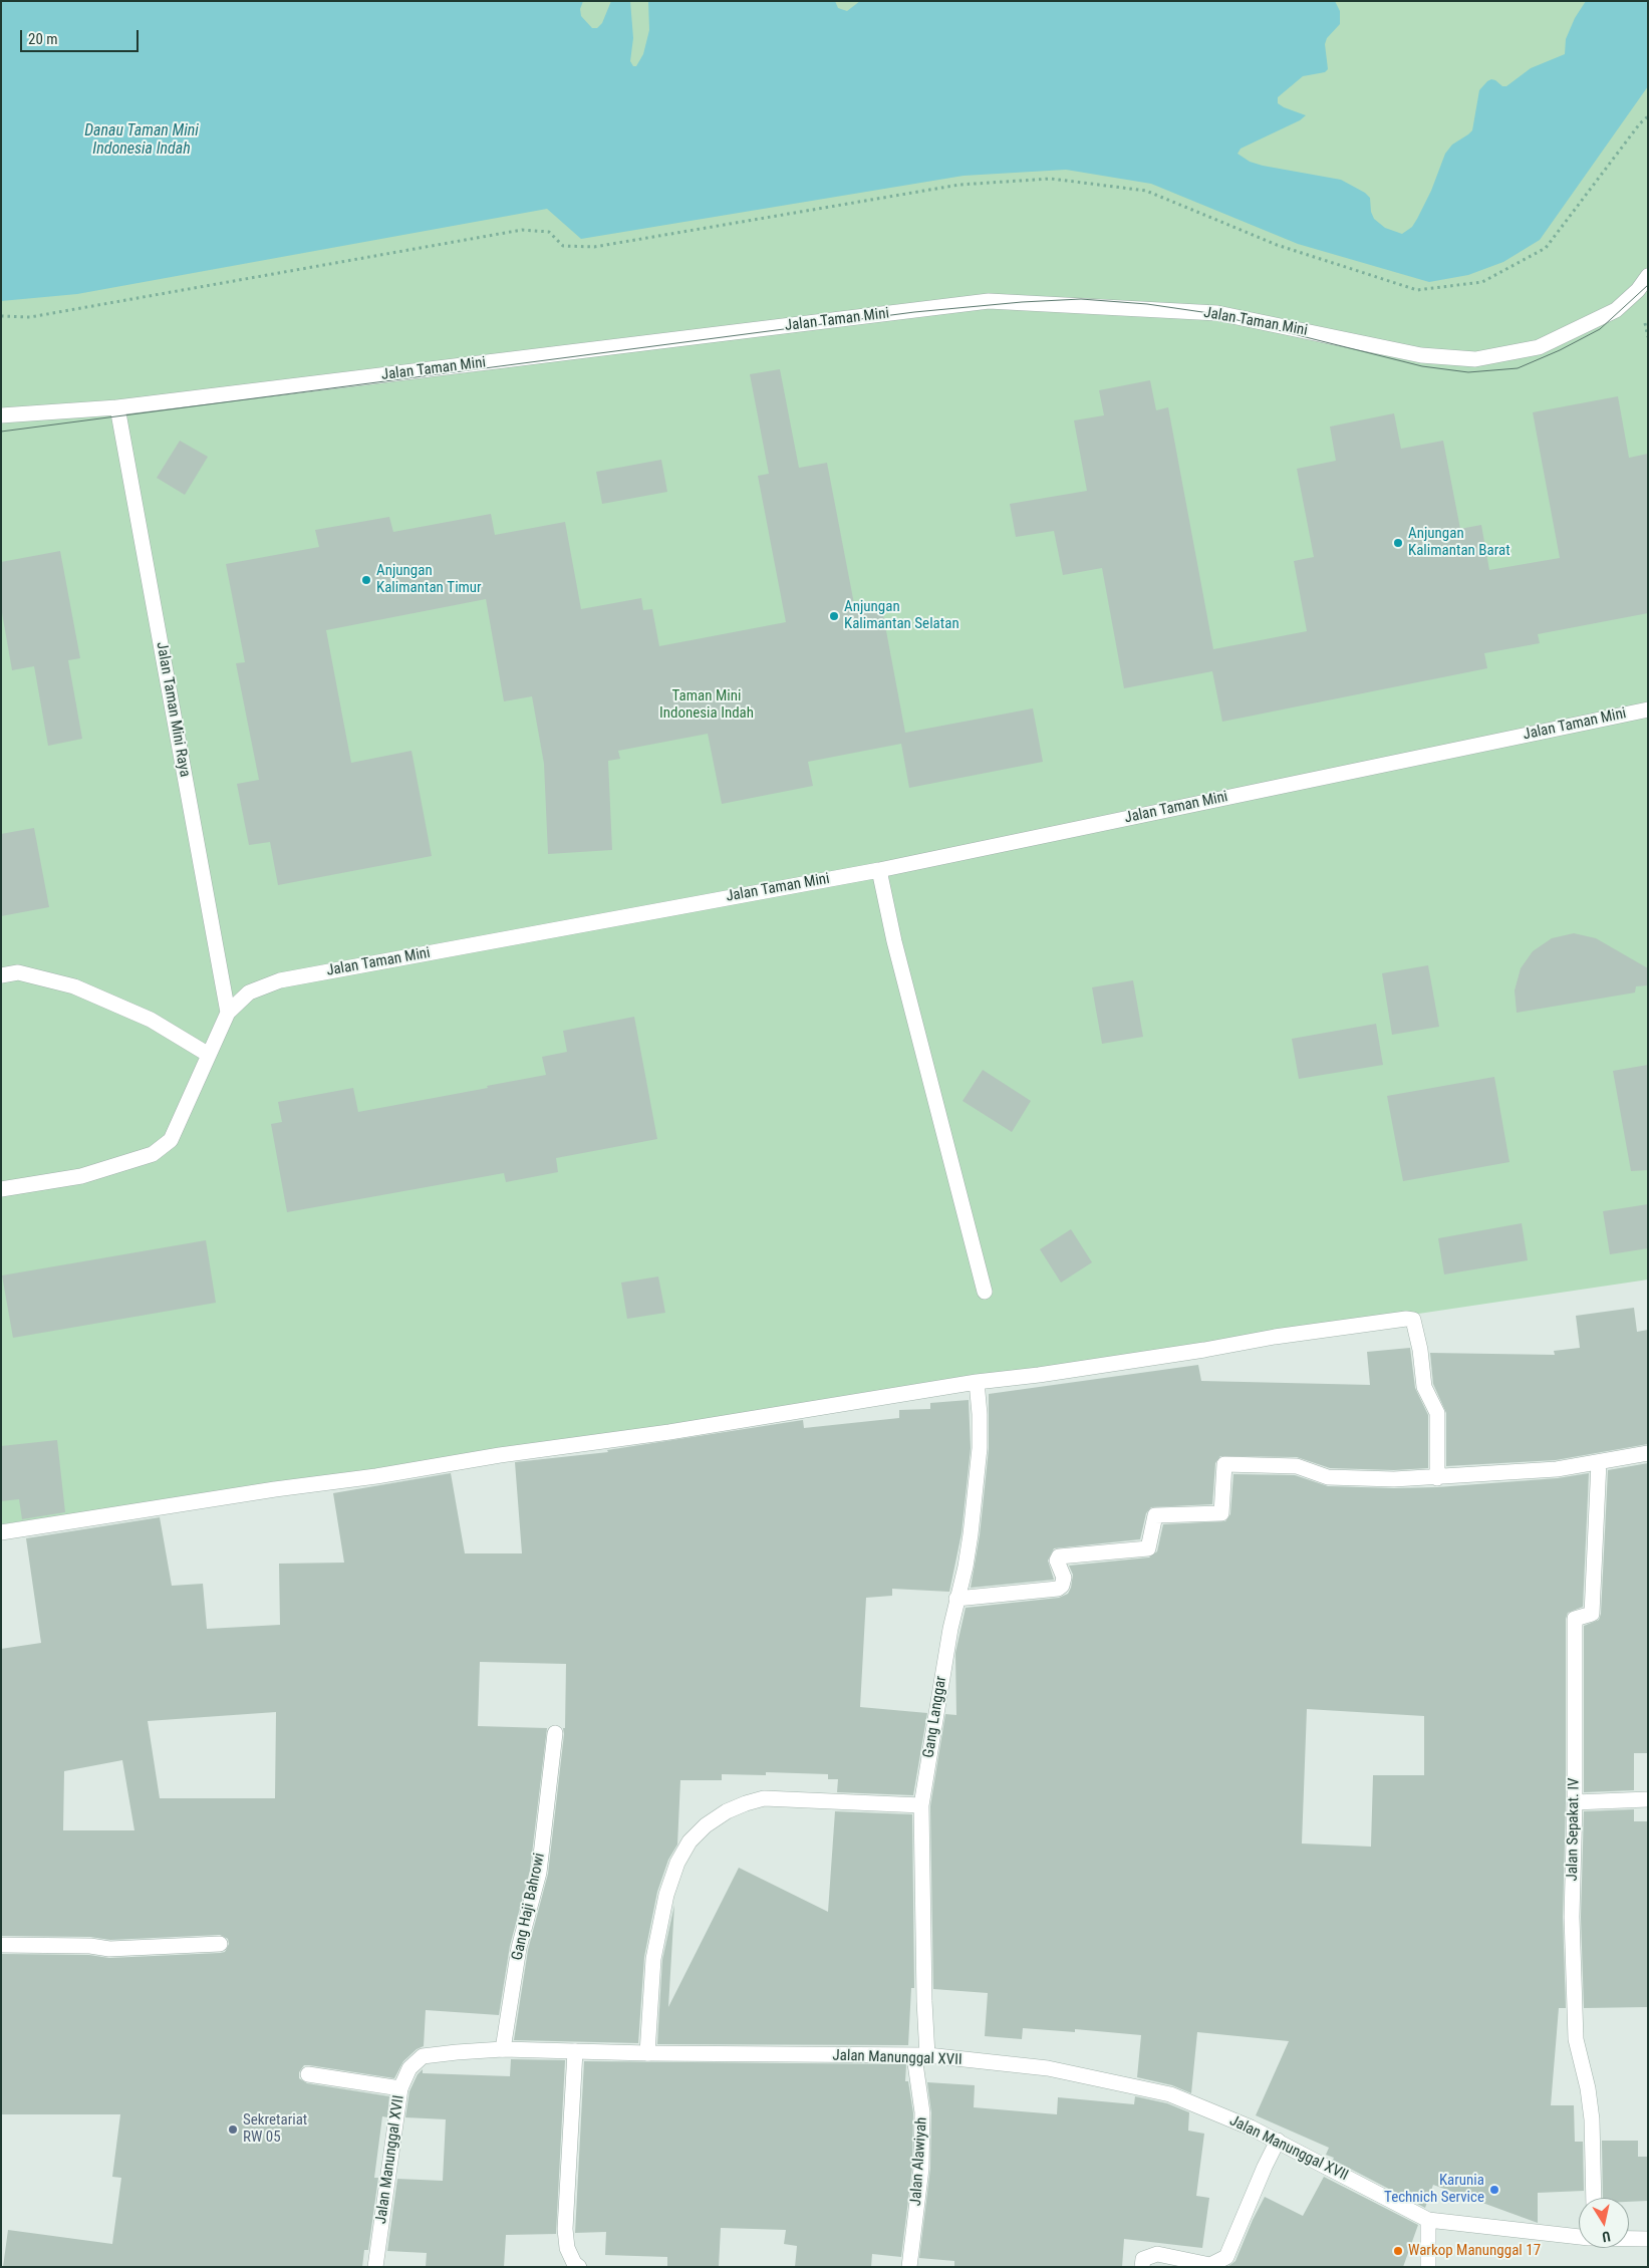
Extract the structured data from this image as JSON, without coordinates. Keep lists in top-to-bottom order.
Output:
{
  "streets": {
    "street": [
      "Jalan Taman Mini",
      "Jalan Taman Mini Raya",
      "Gang Langgar",
      "Jalan Sepakat. IV",
      "Gang Haji Bahrowi",
      "Jalan Manunggal XVII",
      "Jalan Alawiyah"
    ]
  },
  "crossings": [
    ["Jalan Taman Mini", "Jalan Taman Mini Raya"],
    ["Gang Langgar", "Jalan Manunggal XVII"],
    ["Gang Langgar", "Jalan Alawiyah"],
    ["Gang Haji Bahrowi", "Jalan Manunggal XVII"],
    ["Jalan Manunggal XVII", "Jalan Alawiyah"]
  ],
  "water": ["Danau Taman Mini Indonesia Indah"],
  "parks": ["Taman Mini Indonesia Indah"],
  "places": [
    "Anjungan Kalimantan Barat",
    "Anjungan Kalimantan Timur",
    "Anjungan Kalimantan Selatan",
    "Sekretariat RW 05",
    "Karunia Technich Service",
    "Warkop Manunggal 17"
  ],
  "scale_bar": "20 m",
  "north": "bottom"
}
